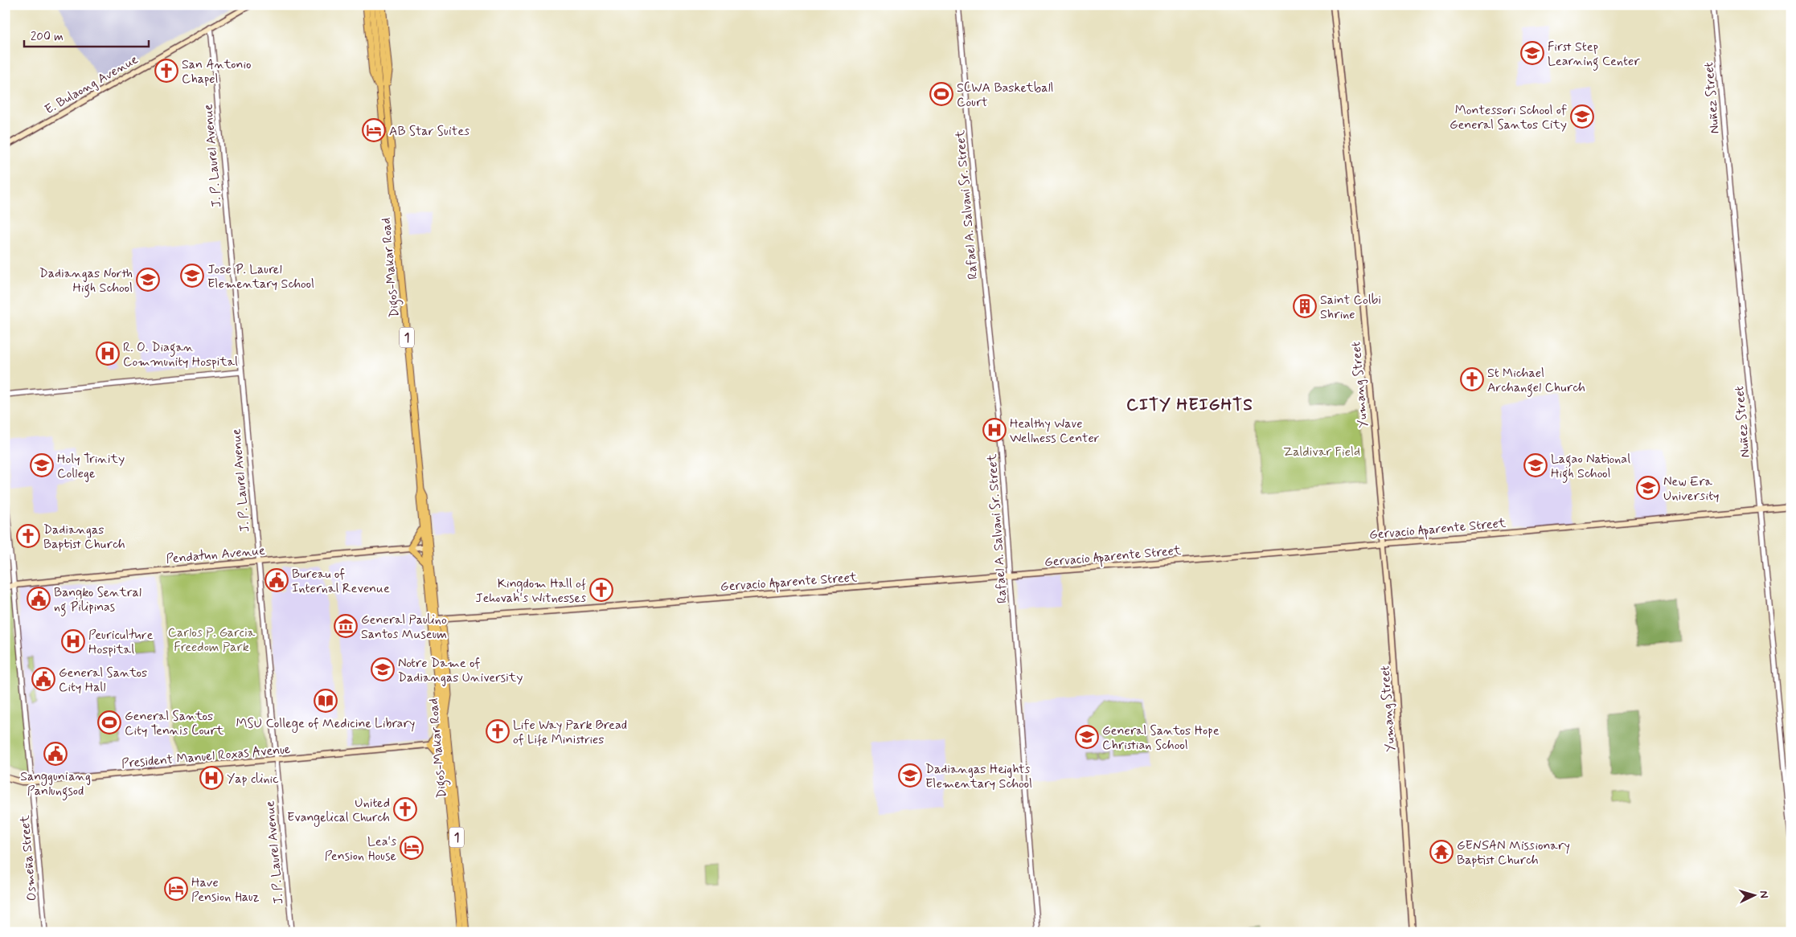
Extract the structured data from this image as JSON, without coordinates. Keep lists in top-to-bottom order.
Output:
{
  "streets": {
    "main road": [
      "E. Bulaong Avenue",
      "Digos-Makar Road",
      "1",
      "Yumang Street",
      "Gervacio Aparente Street",
      "Pendatun Avenue",
      "President Manuel Roxas Avenue"
    ],
    "street": [
      "Nuñez Street",
      "J. P. Laurel Avenue",
      "Rafael A. Salvani Sr. Street",
      "Osmeña Street"
    ]
  },
  "crossings": [
    ["E. Bulaong Avenue", "J. P. Laurel Avenue"],
    ["Nuñez Street", "Gervacio Aparente Street"],
    ["J. P. Laurel Avenue", "Pendatun Avenue"],
    ["J. P. Laurel Avenue", "President Manuel Roxas Avenue"],
    ["Rafael A. Salvani Sr. Street", "Gervacio Aparente Street"],
    ["Digos-Makar Road", "Gervacio Aparente Street"],
    ["Digos-Makar Road", "Pendatun Avenue"],
    ["Digos-Makar Road", "President Manuel Roxas Avenue"],
    ["Yumang Street", "Gervacio Aparente Street"],
    ["Pendatun Avenue", "Osmeña Street"],
    ["President Manuel Roxas Avenue", "Osmeña Street"]
  ],
  "districts": ["CITY HEIGHTS"],
  "parks": ["Zaldivar Field", "Carlos P. Garcia Freedom Park"],
  "places": {
    "school or university": [
      "First Step Learning Center",
      "Montessori School of General Santos City",
      "Jose P. Laurel Elementary School",
      "Dadiangas North High School",
      "Holy Trinity College",
      "Lagao National High School",
      "New Era University",
      "Notre Dame of Dadiangas University",
      "General Santos Hope Christian School",
      "Dadiangas Heights Elementary School"
    ],
    "church": [
      "San Antonio Chapel",
      "St Michael Archangel Church",
      "Dadiangas Baptist Church",
      "Kingdom Hall of Jehovah's Witnesses",
      "Life Way Park Bread of Life Ministries",
      "United Evangelical Church"
    ],
    "sports": ["SCWA Basketball Court", "General Santos City Tennis Court"],
    "hotel": ["AB Star Suites", "Lea's Pension House", "Have Pension Hauz"],
    "building": ["Saint Colbi Shrine"],
    "hospital": [
      "R. O. Diagan Community Hospital",
      "Healthy Wave Wellness Center",
      "Peuriculture Hospital",
      "Yap clinic"
    ],
    "public building": [
      "Bureau of Internal Revenue",
      "Bangko Sentral ng Pilipinas",
      "General Santos City Hall",
      "Sangguniang Panlungsod"
    ],
    "museum": ["General Paulino Santos Museum"],
    "library": ["MSU College of Medicine Library"],
    "temple": ["GENSAN Missionary Baptist Church"]
  },
  "scale_bar": "200 m",
  "north": "right"
}
